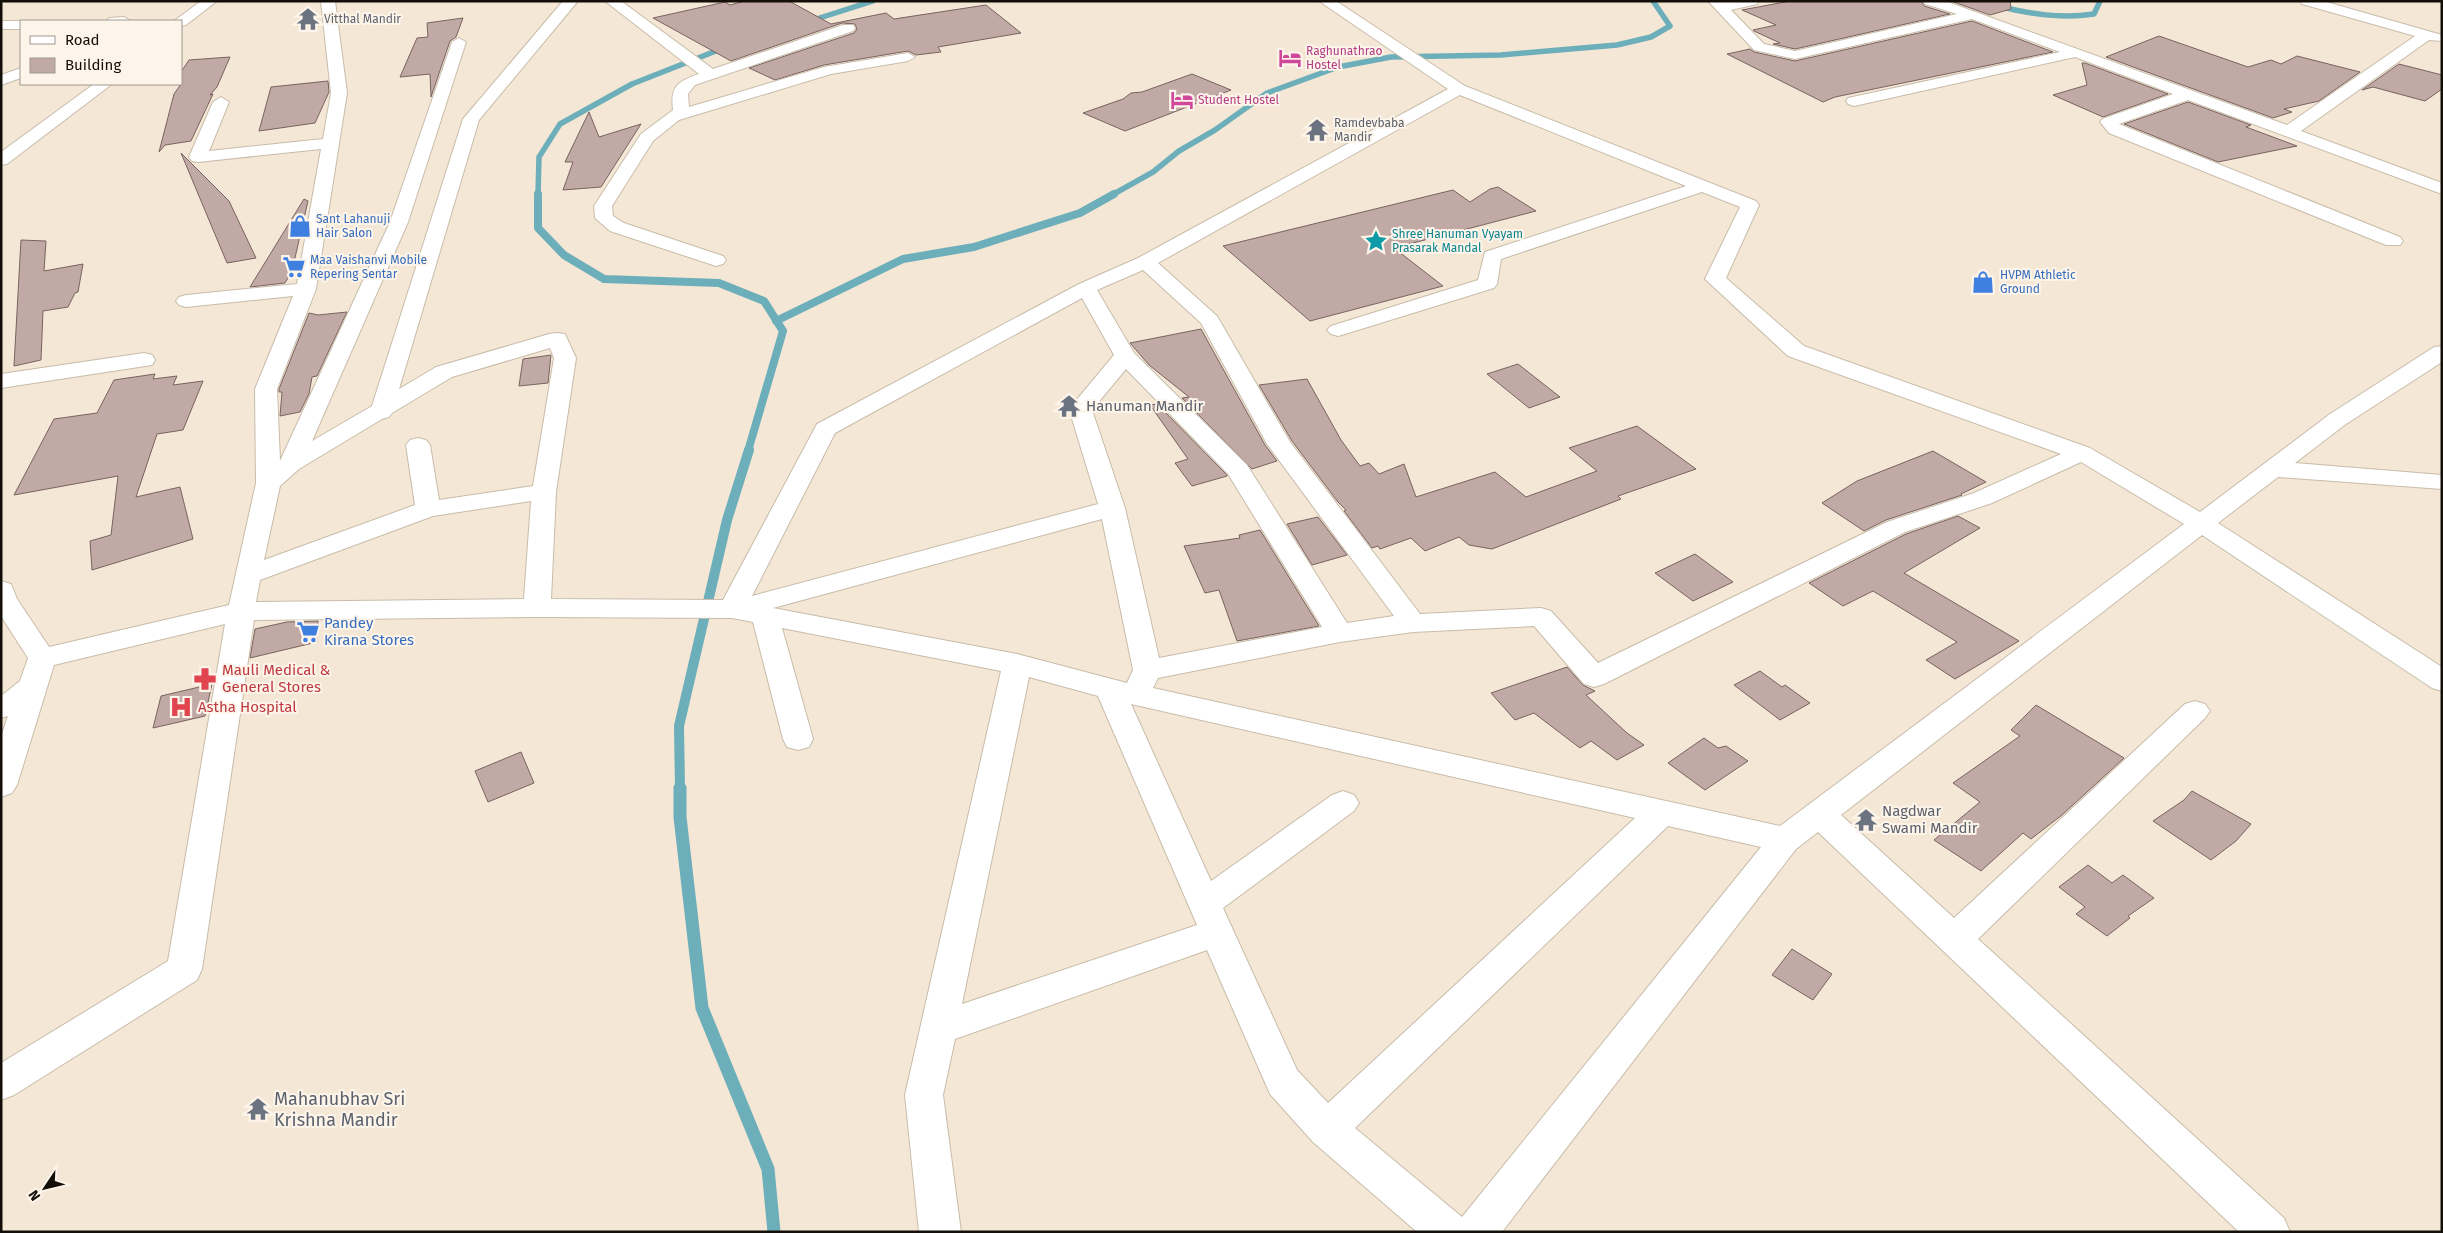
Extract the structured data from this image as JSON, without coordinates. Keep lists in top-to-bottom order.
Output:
{
  "places": {
    "temple": [
      "Vitthal Mandir",
      "Ramdevbaba Mandir",
      "Hanuman Mandir",
      "Nagdwar Swami Mandir",
      "Mahanubhav Sri Krishna Mandir"
    ],
    "hotel": ["Raghunathrao Hostel", "Student Hostel"],
    "shop": ["Sant Lahanuji Hair Salon", "HVPM Athletic Ground"],
    "place": ["Shree Hanuman Vyayam Prasarak Mandal"],
    "supermarket": ["Maa Vaishanvi Mobile Repering Sentar", "Pandey Kirana Stores"],
    "pharmacy": ["Mauli Medical & General Stores"],
    "hospital": ["Astha Hospital"]
  },
  "legend": ["Road", "Building"],
  "north": "bottom left"
}
